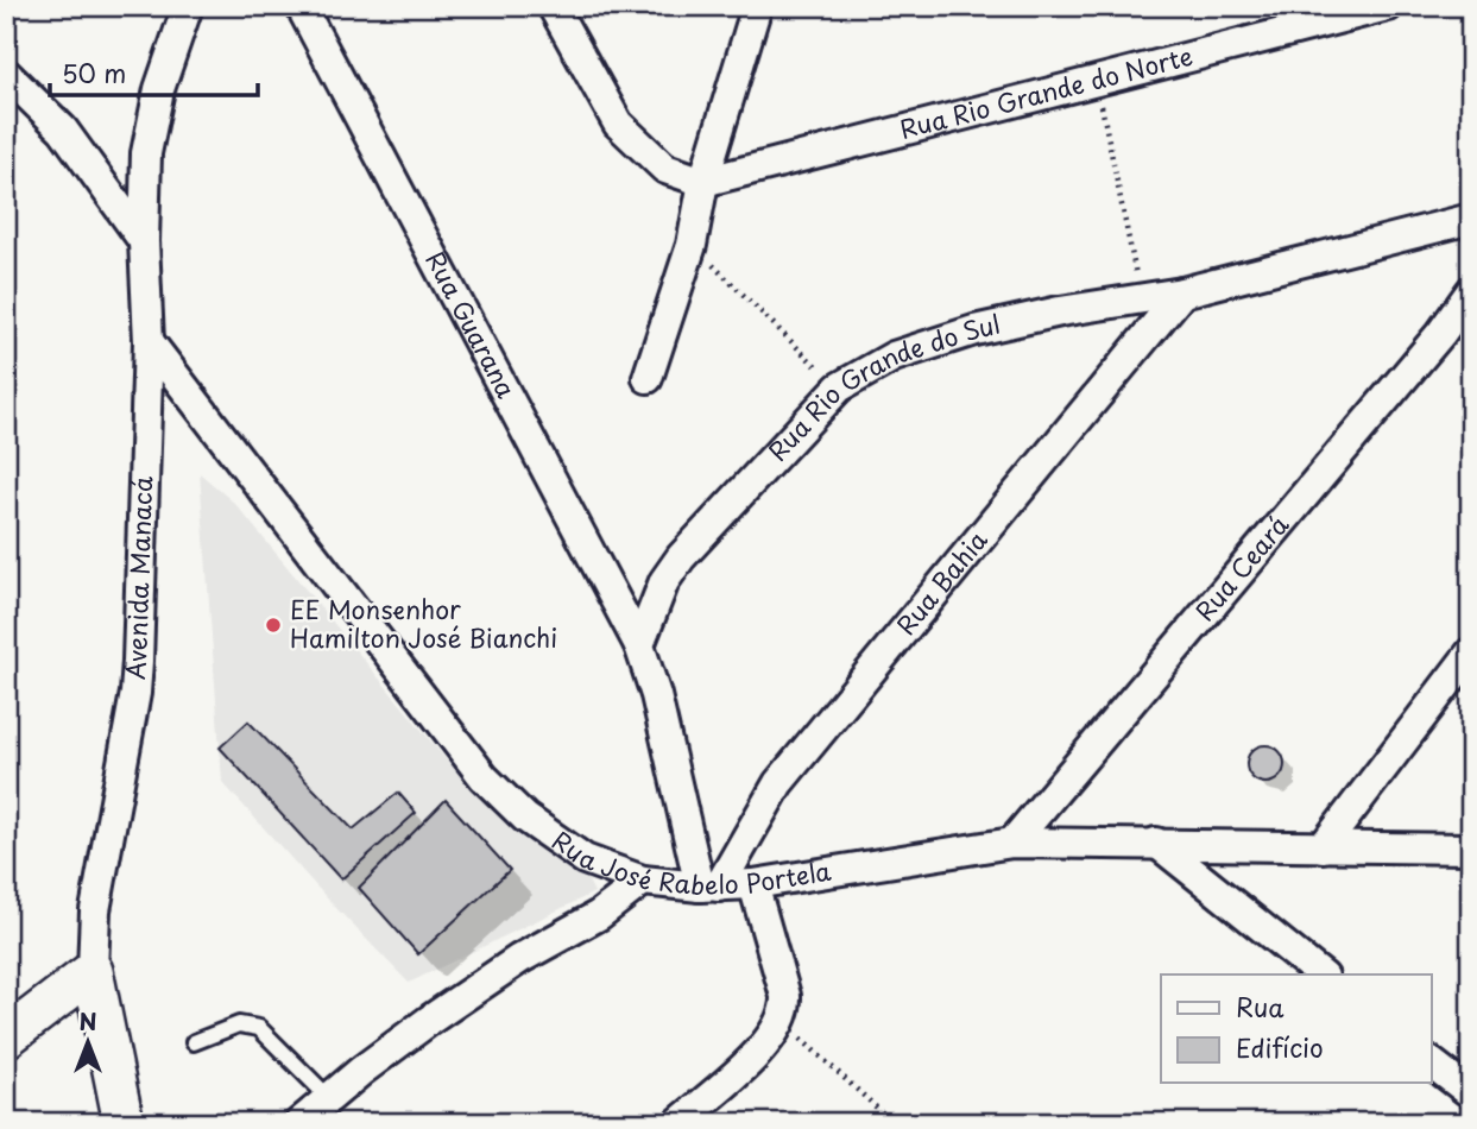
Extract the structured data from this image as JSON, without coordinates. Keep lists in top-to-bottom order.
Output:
{
  "streets": {
    "street": [
      "Rua Rio Grande do Norte",
      "Rua Guarana",
      "Rua Rio Grande do Sul",
      "Rua Ceará",
      "Avenida Manacá",
      "Rua Bahia",
      "Rua José Rabelo Portela"
    ]
  },
  "crossings": [
    ["Rua Guarana", "Rua Rio Grande do Sul"],
    ["Rua Rio Grande do Sul", "Rua Bahia"],
    ["Rua Ceará", "Rua José Rabelo Portela"],
    ["Avenida Manacá", "Rua José Rabelo Portela"],
    ["Rua Bahia", "Rua José Rabelo Portela"]
  ],
  "places": ["EE Monsenhor Hamilton José Bianchi"],
  "legend": ["Rua", "Edifício"],
  "scale_bar": "50 m",
  "north": "top"
}
